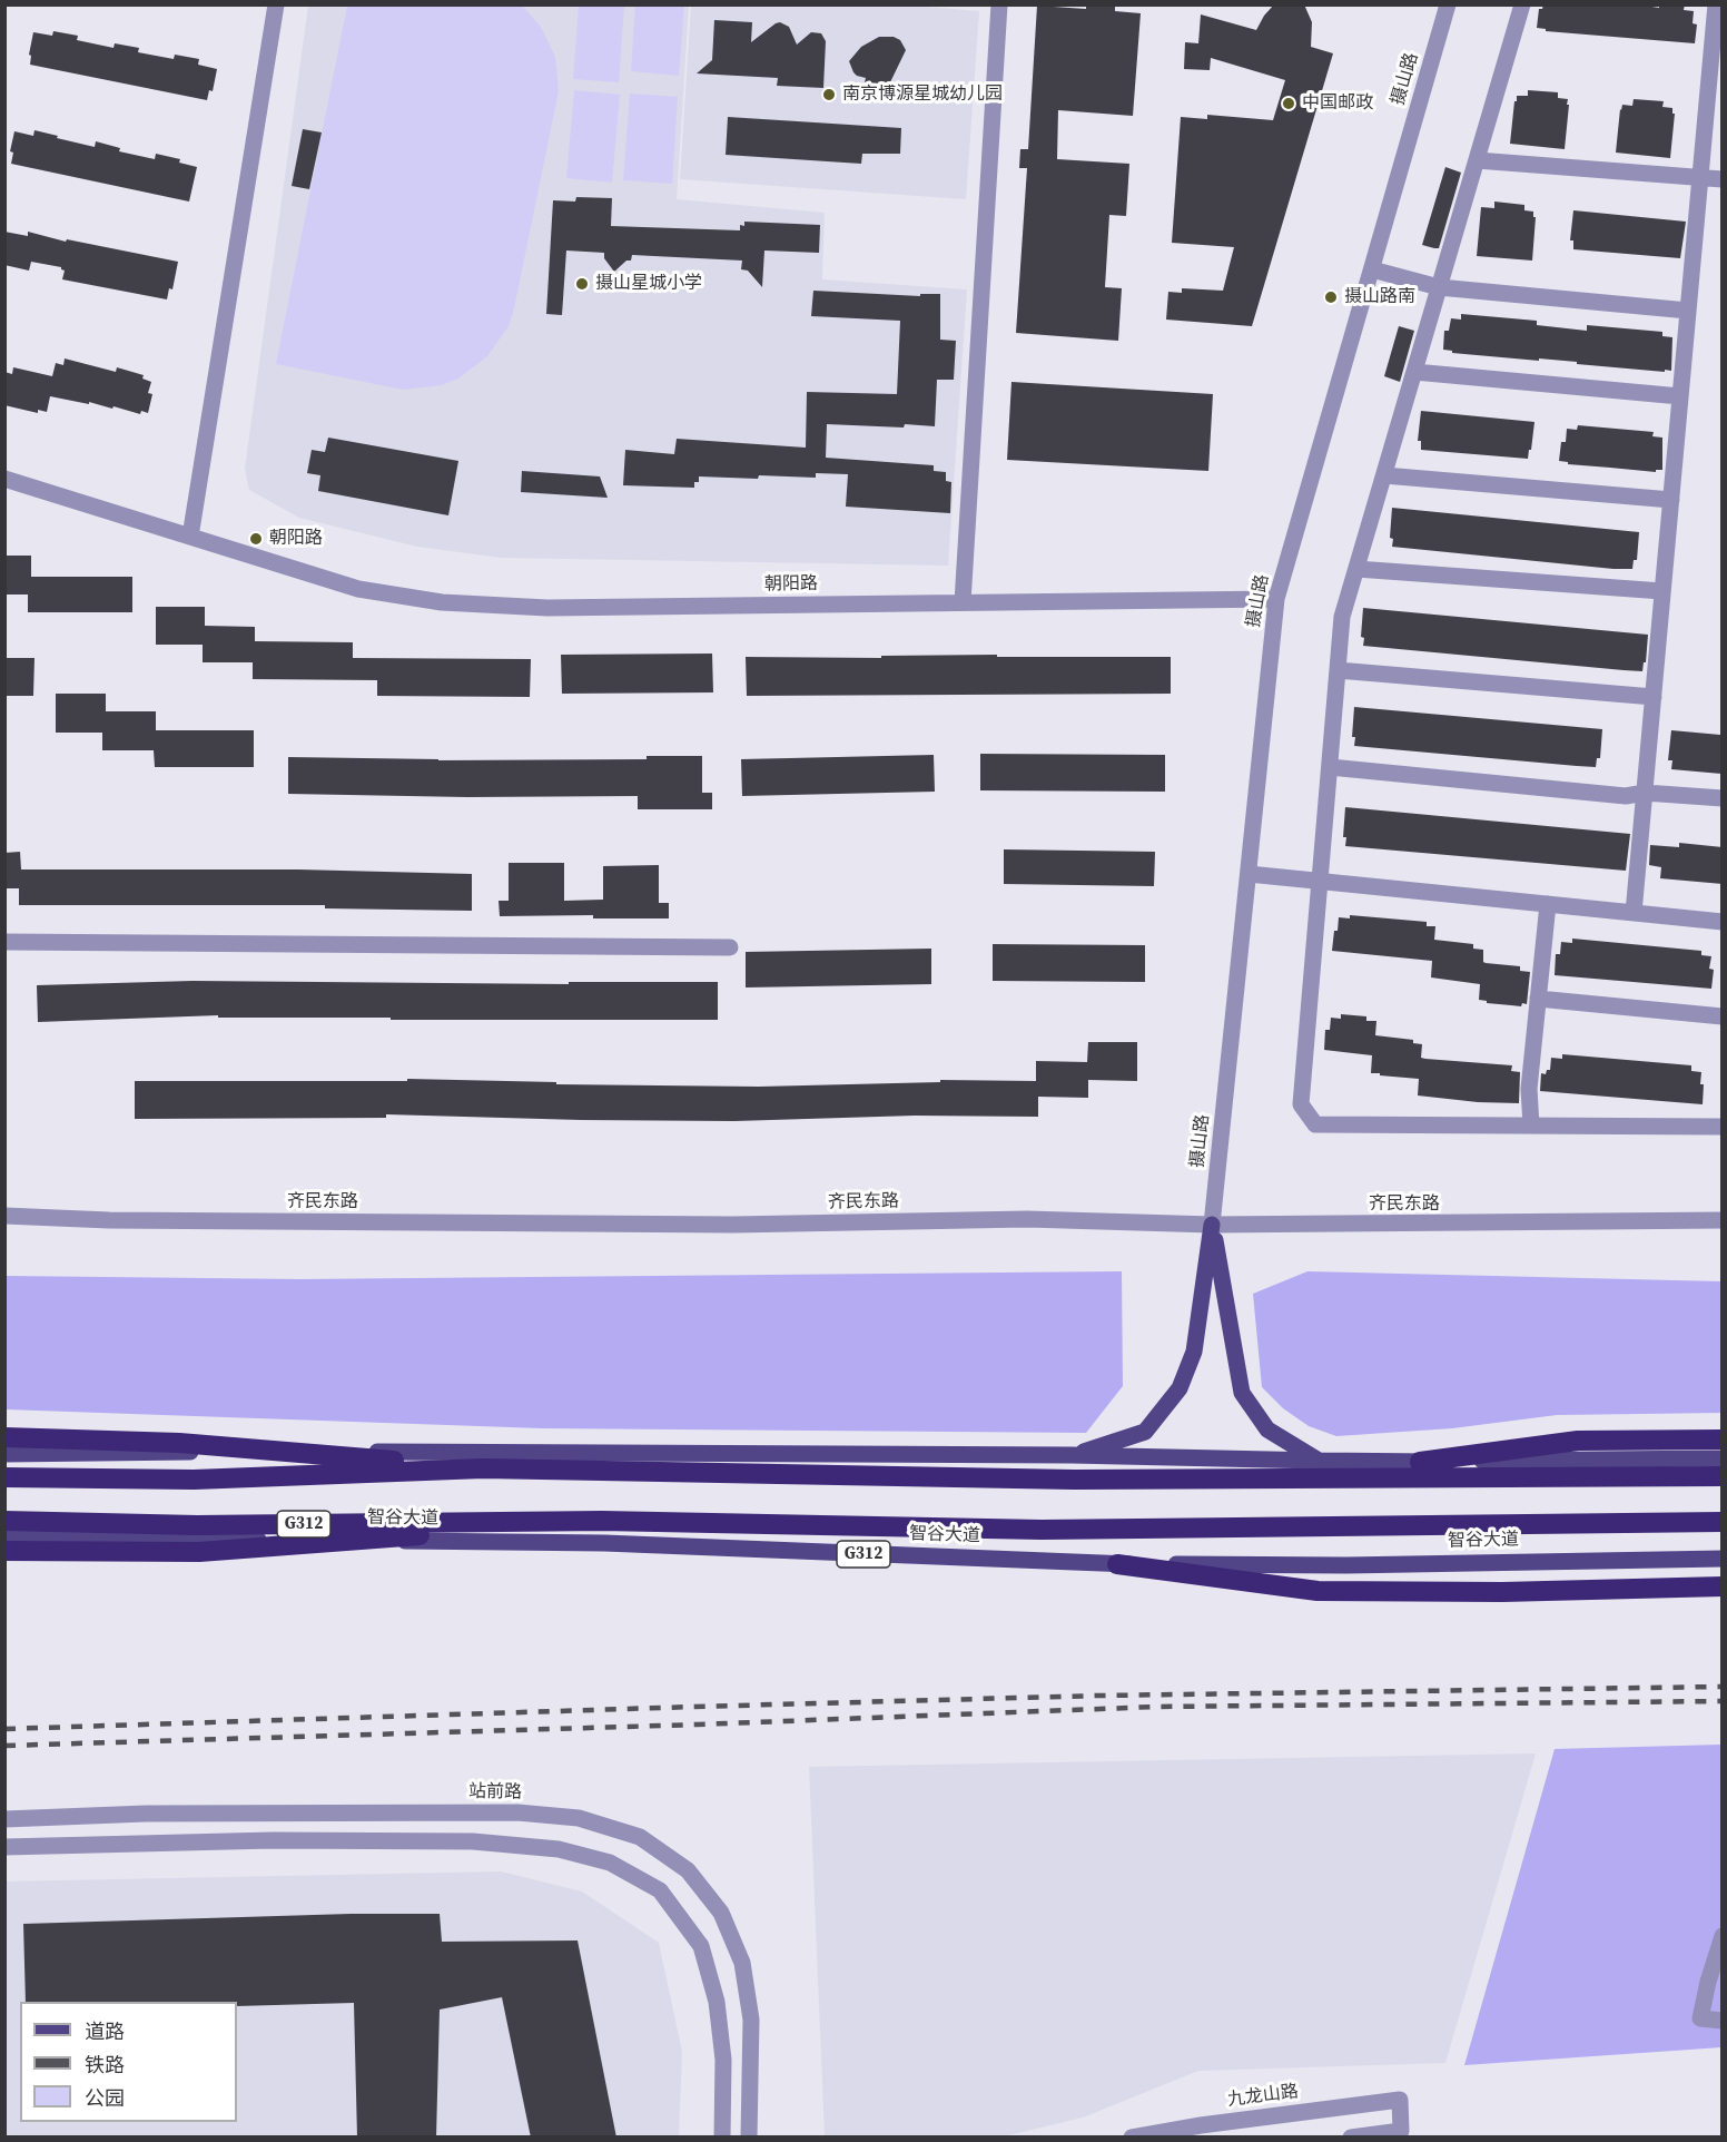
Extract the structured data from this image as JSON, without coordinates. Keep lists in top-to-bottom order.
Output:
{
  "streets": {
    "highway": ["智谷大道", "G312"],
    "street": [
      "摄山路",
      "朝阳路",
      "齐民东路",
      "站前路",
      "九龙山路"
    ]
  },
  "crossings": [
    ["摄山路", "朝阳路"],
    ["摄山路", "齐民东路"]
  ],
  "places": [
    "南京博源星城幼儿园",
    "中国邮政",
    "摄山星城小学",
    "摄山路南",
    "朝阳路"
  ],
  "legend": ["道路", "铁路", "公园"]
}
